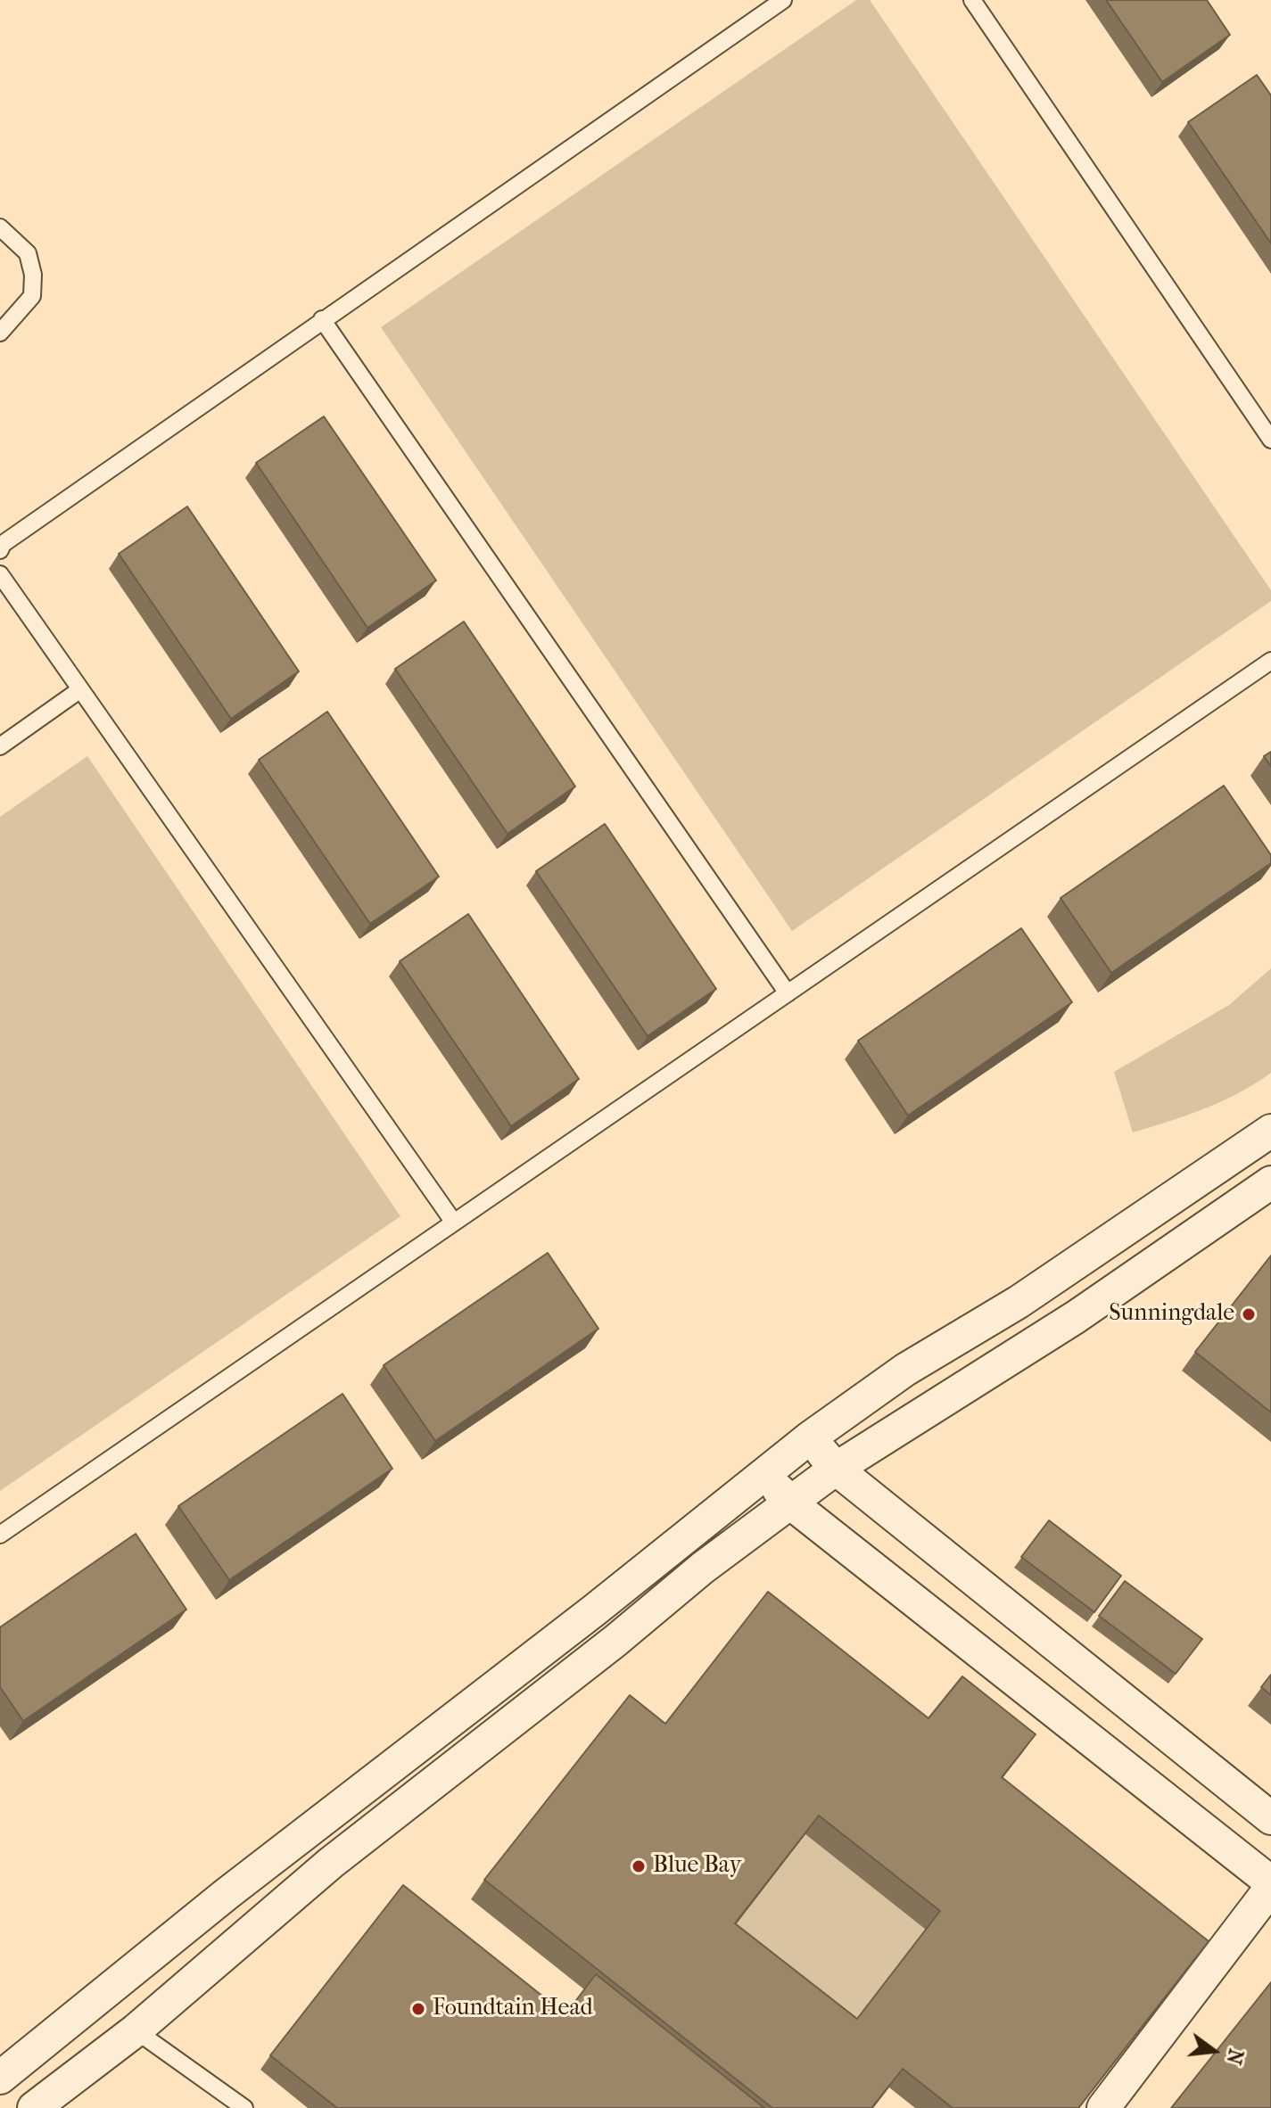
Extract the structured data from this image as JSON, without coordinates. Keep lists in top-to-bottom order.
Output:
{
  "places": ["Sunningdale", "Blue Bay", "Foundtain Head"],
  "north": "right"
}
